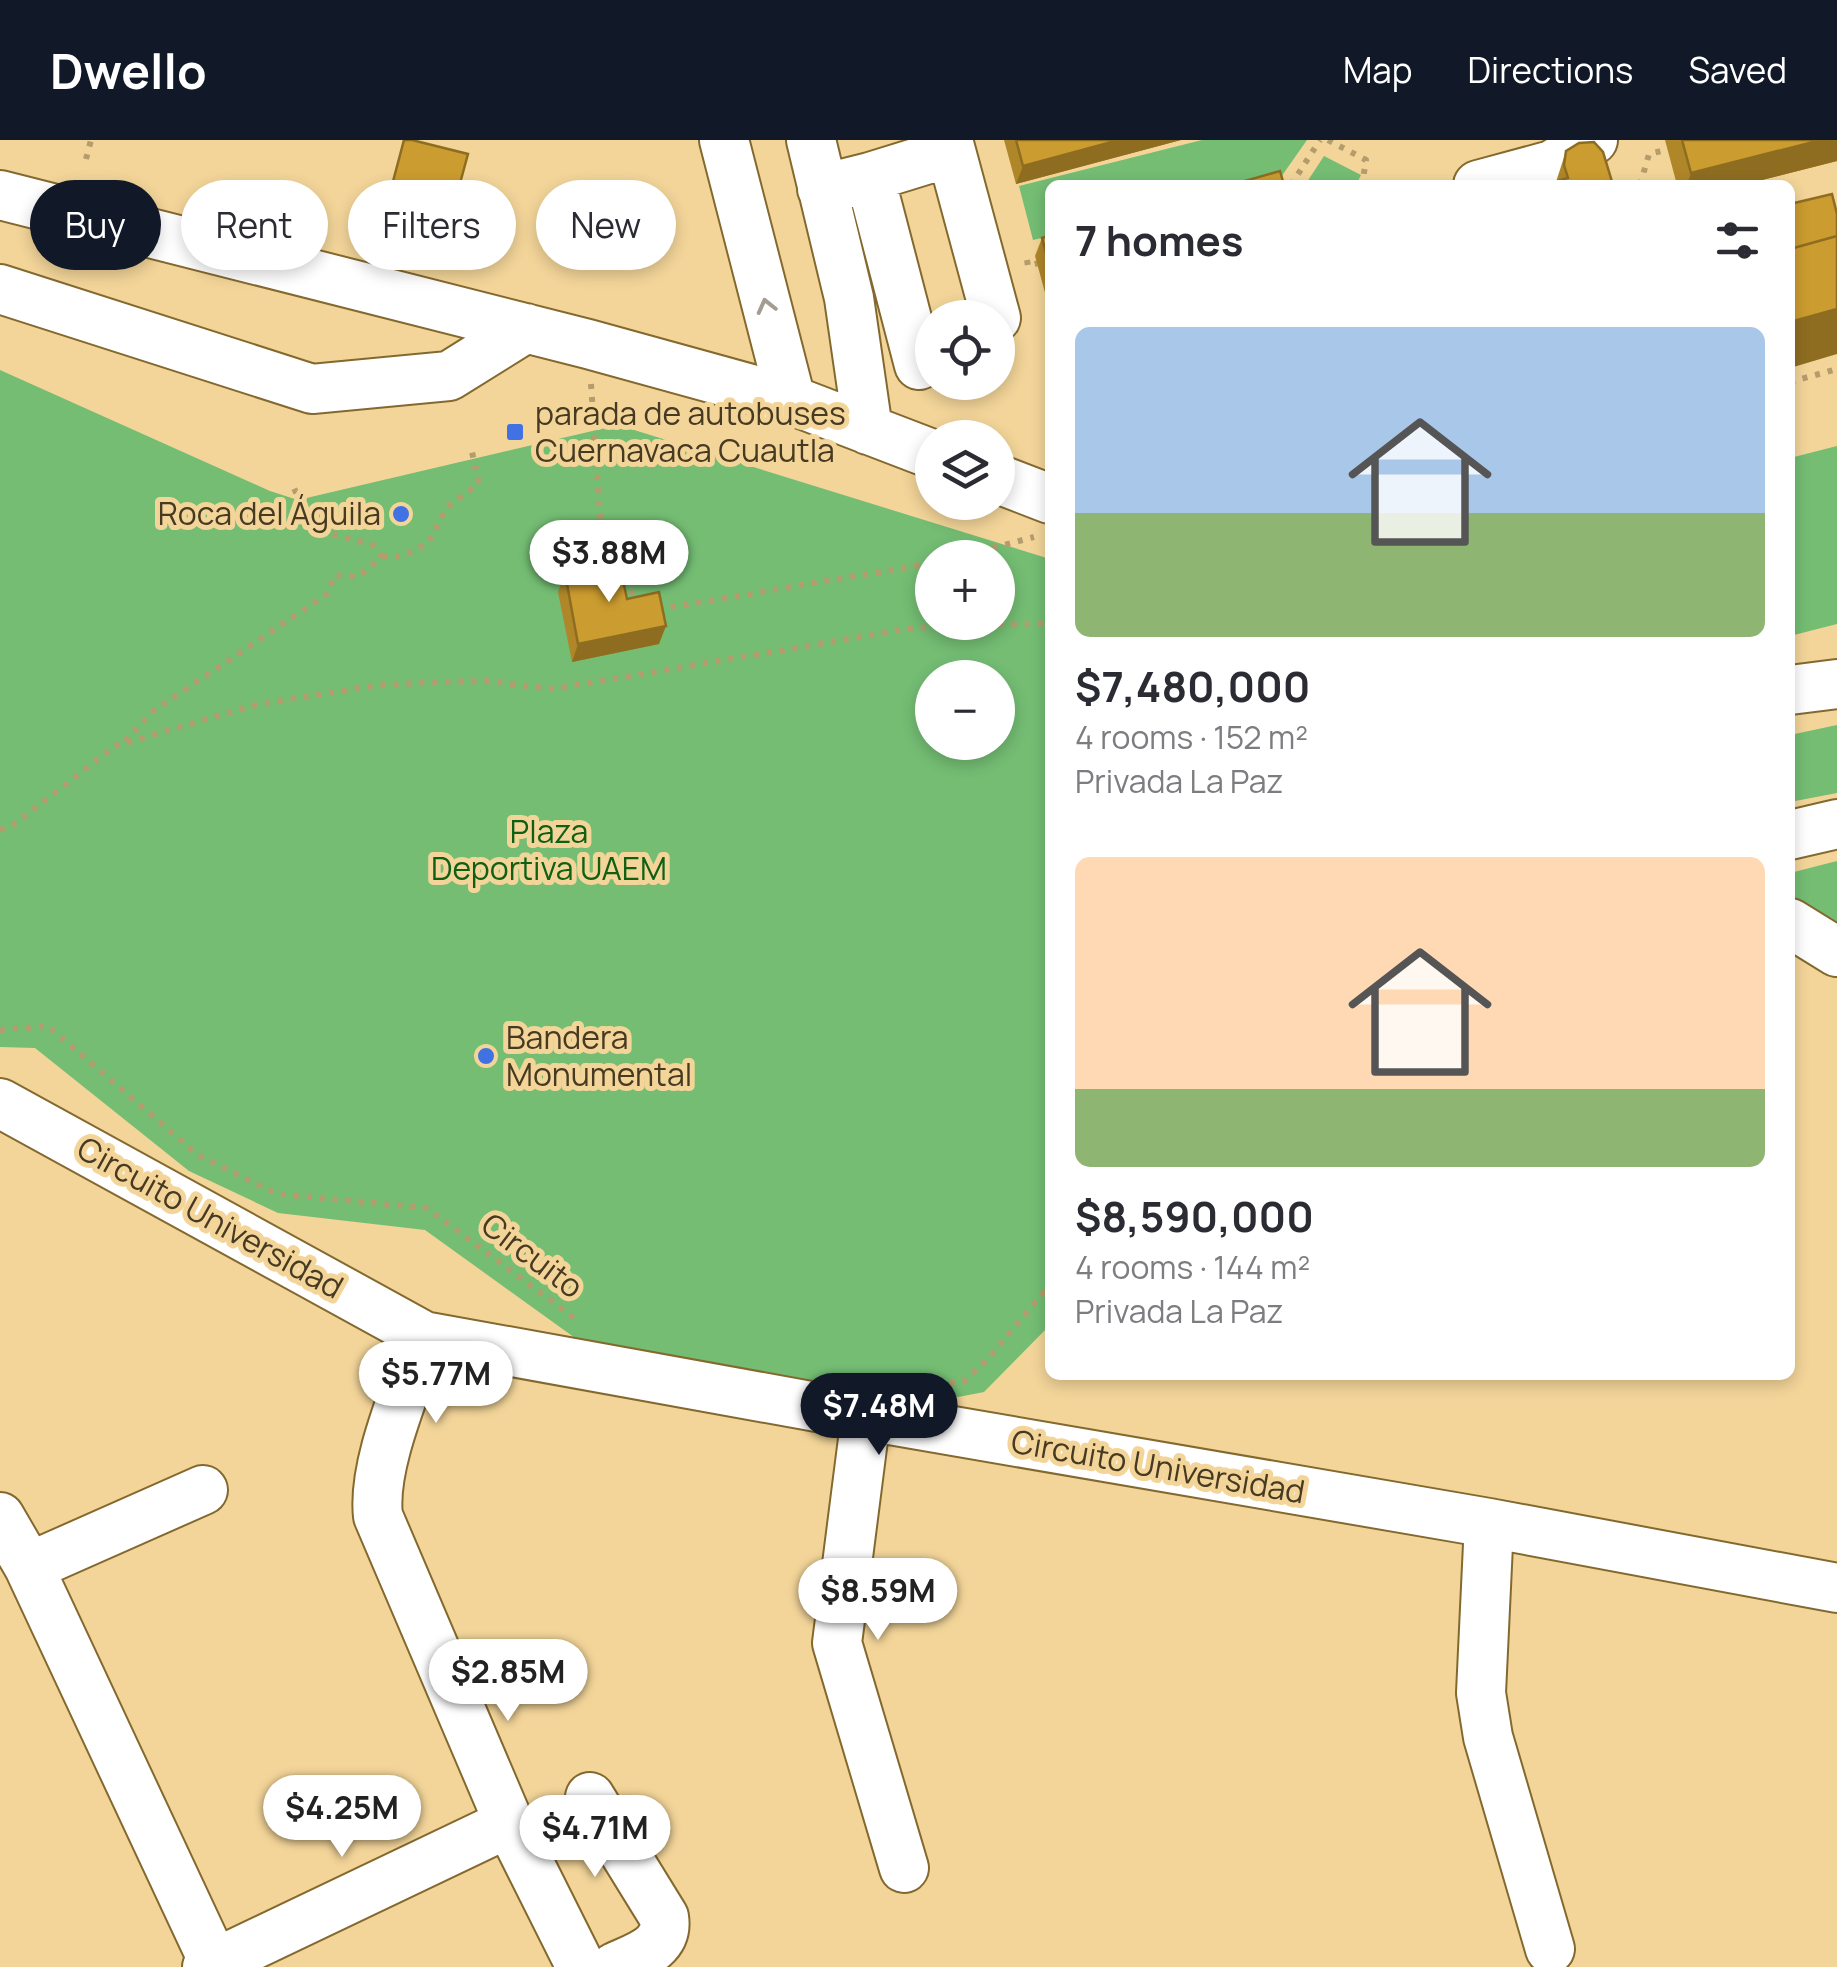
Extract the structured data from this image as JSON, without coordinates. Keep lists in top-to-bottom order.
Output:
{
  "streets": {
    "street": ["Circuito Universidad"],
    "path": ["Circuito"]
  },
  "parks": ["Plaza Deportiva UAEM"],
  "places": {
    "transit": ["parada de autobuses Cuernavaca Cuautla"],
    "other": ["Roca del Águila", "Bandera Monumental"]
  },
  "page": {
    "header": "Dwello",
    "nav": ["Map", "Directions", "Saved"],
    "chip": [
      "Buy",
      "Rent",
      "Filters",
      "New"
    ],
    "heading": "7 homes",
    "map_buttons": ["+", "−"],
    "list": [
      {
        "name": "$7,480,000",
        "note": "4 rooms · 152 m² · Privada La Paz"
      },
      {
        "name": "$8,590,000",
        "note": "4 rooms · 144 m² · Privada La Paz"
      }
    ],
    "price": [
      "$3.88M",
      "$5.77M",
      "$7.48M",
      "$8.59M",
      "$2.85M",
      "$4.25M",
      "$4.71M"
    ]
  }
}
